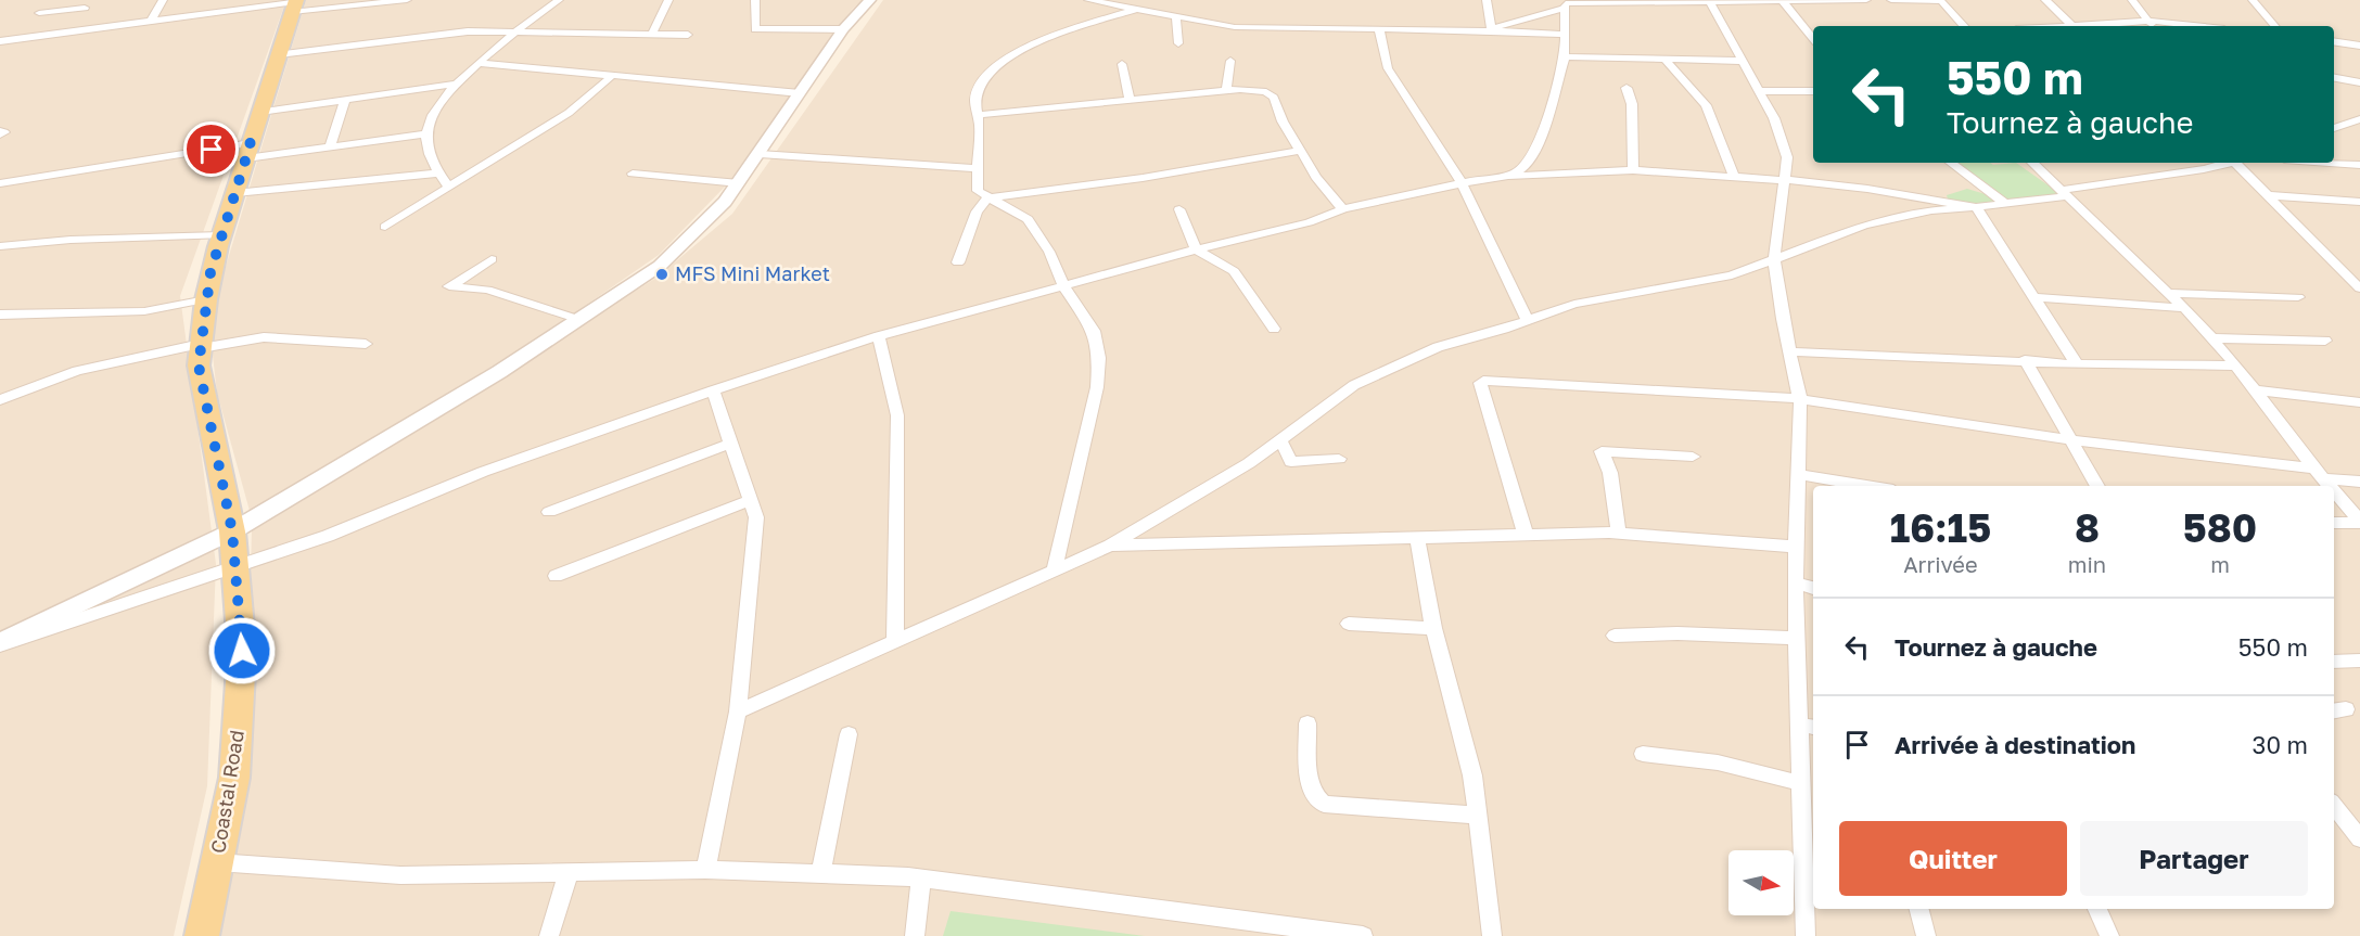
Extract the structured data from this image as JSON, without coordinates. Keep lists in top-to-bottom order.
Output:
{
  "streets": {
    "main road": ["Coastal Road"]
  },
  "places": ["MFS Mini Market"],
  "north": "right",
  "page": {
    "turn": ["550 m", "Tournez à gauche"],
    "eta": [
      "16:15",
      "Arrivée",
      "8",
      "min",
      "580",
      "m"
    ],
    "list": [
      {
        "name": "Tournez à gauche",
        "value": "550 m"
      },
      {
        "name": "Arrivée à destination",
        "value": "30 m"
      }
    ],
    "buttons": ["Quitter", "Partager"]
  }
}
